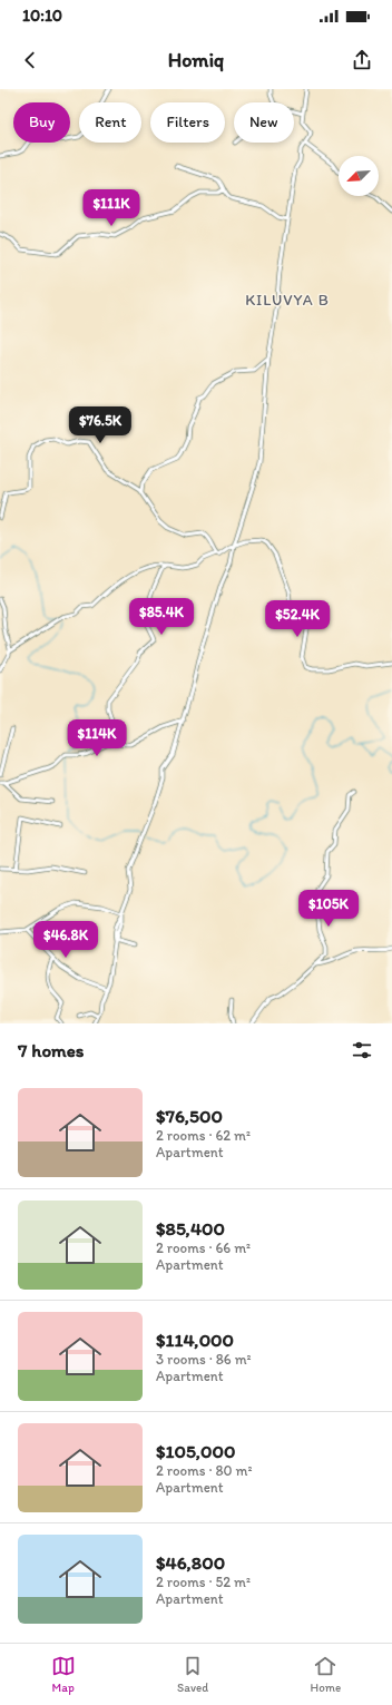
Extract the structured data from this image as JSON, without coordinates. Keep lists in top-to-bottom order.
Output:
{
  "districts": ["KILUVYA B"],
  "north": "bottom left",
  "page": {
    "status": "10:10",
    "header": "Homiq",
    "chip": [
      "Buy",
      "Rent",
      "Filters",
      "New"
    ],
    "price": [
      "$111K",
      "$76.5K",
      "$85.4K",
      "$52.4K",
      "$114K",
      "$105K",
      "$46.8K"
    ],
    "heading": "7 homes",
    "list": [
      {
        "name": "$76,500",
        "note": "2 rooms · 62 m² · Apartment"
      },
      {
        "name": "$85,400",
        "note": "2 rooms · 66 m² · Apartment"
      },
      {
        "name": "$114,000",
        "note": "3 rooms · 86 m² · Apartment"
      },
      {
        "name": "$105,000",
        "note": "2 rooms · 80 m² · Apartment"
      },
      {
        "name": "$46,800",
        "note": "2 rooms · 52 m² · Apartment"
      }
    ],
    "tabs": ["Map", "Saved", "Home"]
  }
}
